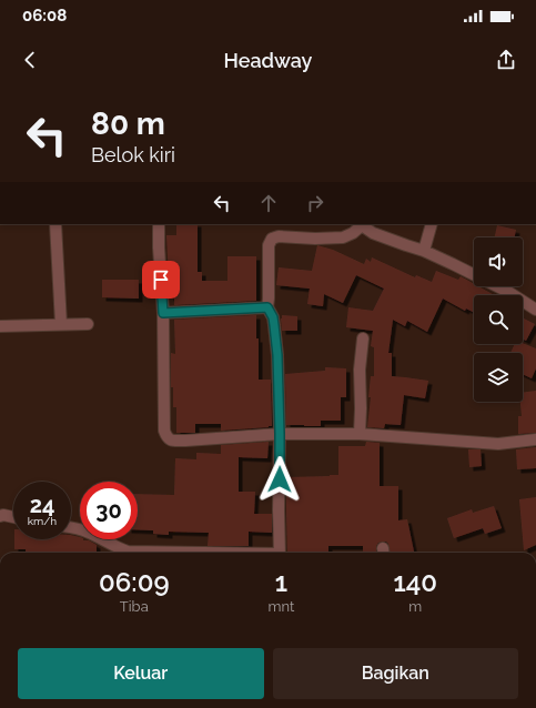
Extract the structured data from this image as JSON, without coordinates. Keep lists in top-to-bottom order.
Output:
{
  "page": {
    "status": "06:08",
    "header": "Headway",
    "turn": ["80 m", "Belok kiri"],
    "speed": "24 km/h",
    "limit": "30",
    "eta": [
      "06:09",
      "Tiba",
      "1",
      "mnt",
      "140",
      "m"
    ],
    "buttons": ["Keluar", "Bagikan"]
  }
}
